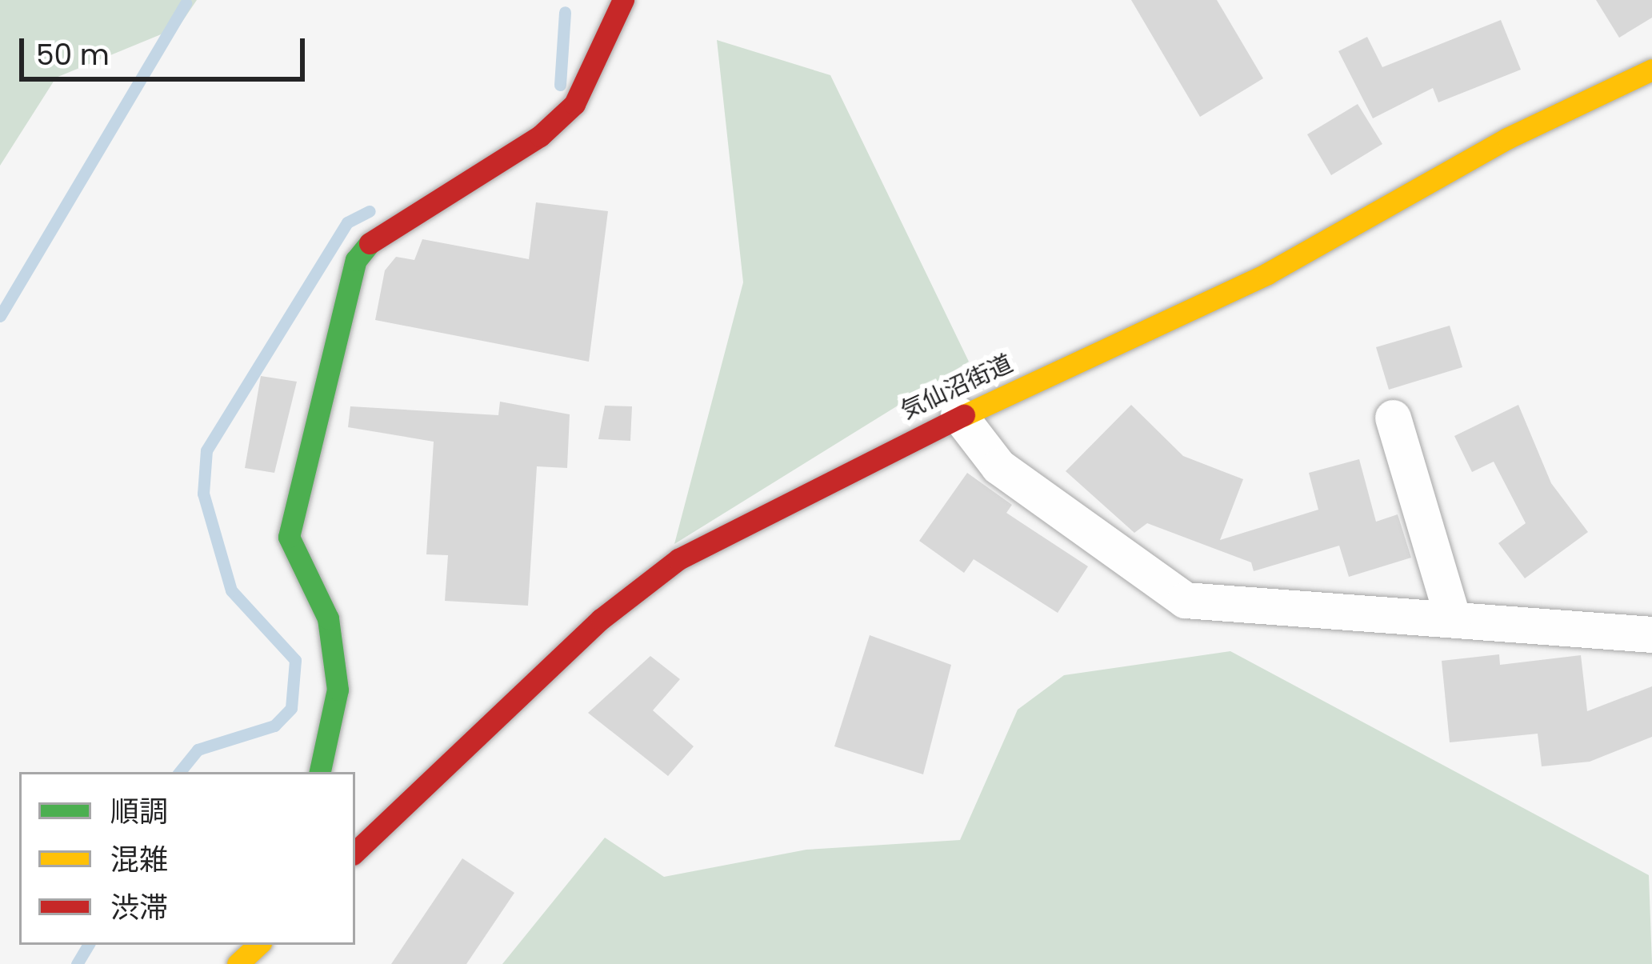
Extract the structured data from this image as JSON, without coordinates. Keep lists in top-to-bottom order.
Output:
{
  "streets": {
    "street": ["気仙沼街道"]
  },
  "legend": ["順調", "混雑", "渋滞"],
  "scale_bar": "50 m"
}
